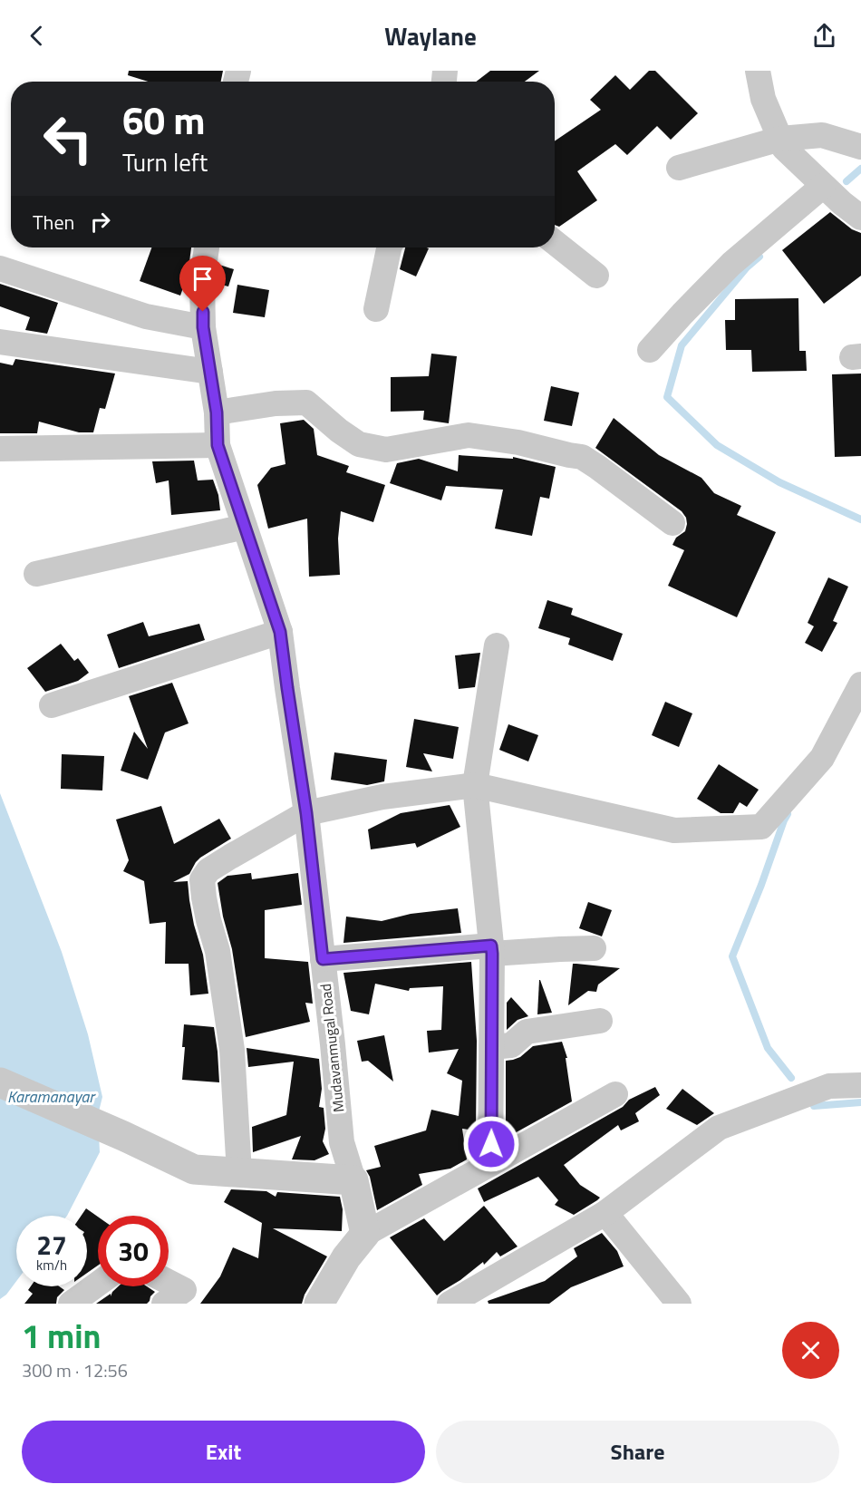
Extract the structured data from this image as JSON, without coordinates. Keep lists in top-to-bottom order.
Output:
{
  "streets": {
    "street": ["Mudavanmugal Road"]
  },
  "water": ["Karamanayar"],
  "page": {
    "header": "Waylane",
    "turn": ["60 m", "Turn left"],
    "then": "Then",
    "speed": "27 km/h",
    "limit": "30",
    "heading": ["1 min", "300 m · 12:56"],
    "buttons": ["Exit", "Share"]
  }
}
